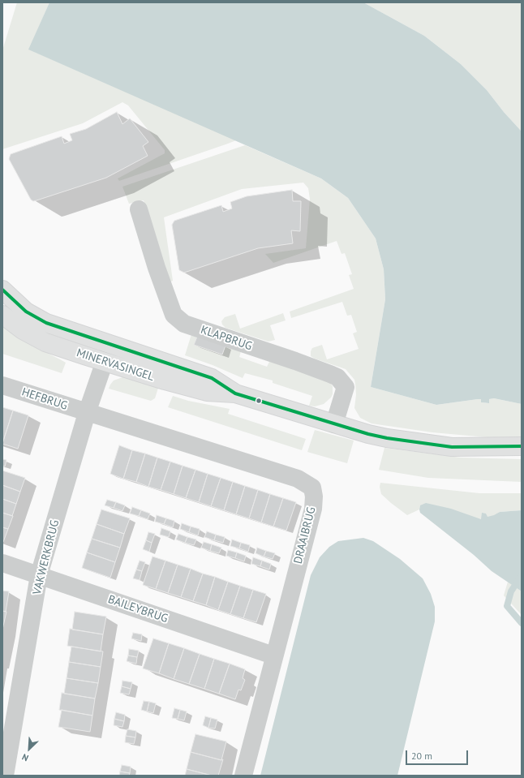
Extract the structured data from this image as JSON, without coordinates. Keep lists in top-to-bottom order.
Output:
{
  "streets": {
    "street": [
      "KLAPBRUG",
      "MINERVASINGEL",
      "HEFBRUG",
      "DRAAIBRUG",
      "VAKWERKBRUG",
      "BAILEYBRUG"
    ]
  },
  "crossings": [
    ["KLAPBRUG", "MINERVASINGEL"],
    ["MINERVASINGEL", "VAKWERKBRUG"],
    ["HEFBRUG", "DRAAIBRUG"],
    ["HEFBRUG", "VAKWERKBRUG"],
    ["DRAAIBRUG", "VAKWERKBRUG"],
    ["DRAAIBRUG", "BAILEYBRUG"],
    ["VAKWERKBRUG", "BAILEYBRUG"]
  ],
  "scale_bar": "20 m",
  "north": "bottom left"
}
